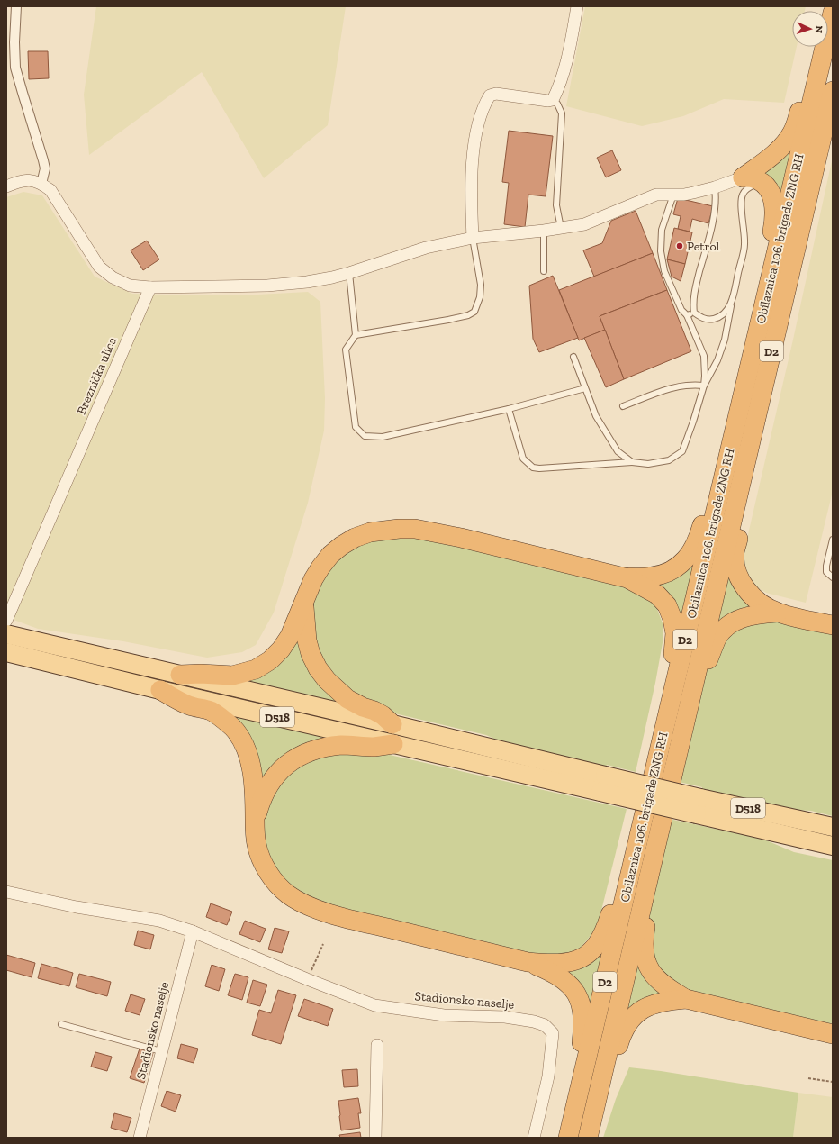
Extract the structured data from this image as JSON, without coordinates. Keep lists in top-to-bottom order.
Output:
{
  "streets": {
    "highway": ["Obilaznica 106. brigade ZNG RH", "D2"],
    "main road": ["D518"],
    "street": ["Breznička ulica", "Stadionsko naselje"]
  },
  "places": ["Petrol"],
  "north": "right"
}
